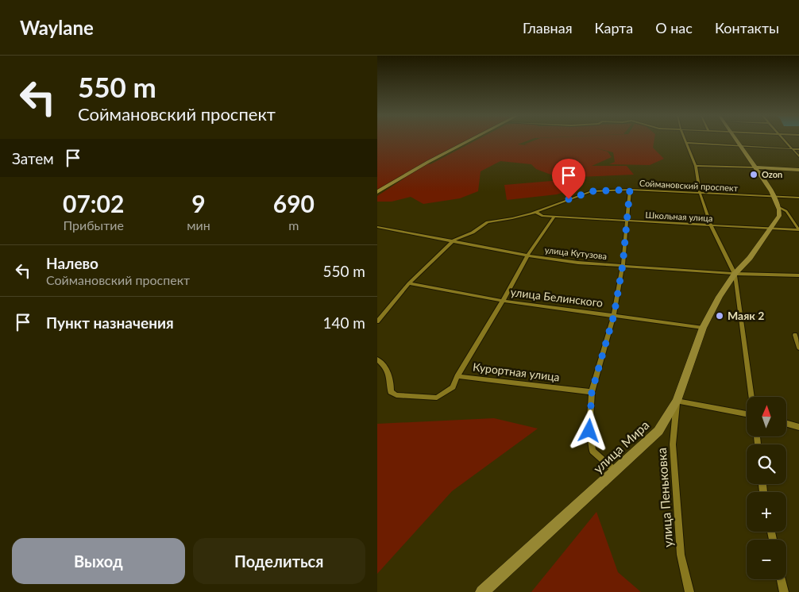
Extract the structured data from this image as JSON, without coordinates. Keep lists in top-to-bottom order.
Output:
{
  "streets": {
    "main road": ["улица Мира"],
    "street": [
      "Соймановский проспект",
      "Школьная улица",
      "улица Кутузова",
      "улица Белинского",
      "Курортная улица",
      "улица Пеньковка"
    ]
  },
  "crossings": [
    ["Соймановский проспект", "Школьная улица"],
    ["Школьная улица", "улица Мира"],
    ["улица Кутузова", "улица Мира"],
    ["улица Белинского", "улица Мира"],
    ["улица Мира", "улица Пеньковка"]
  ],
  "places": ["Ozon", "Маяк 2"],
  "north": "top",
  "page": {
    "header": "Waylane",
    "nav": [
      "Главная",
      "Карта",
      "О нас",
      "Контакты"
    ],
    "turn": ["550 m", "Соймановский проспект"],
    "then": "Затем",
    "eta": [
      "07:02",
      "Прибытие",
      "9",
      "мин",
      "690",
      "m"
    ],
    "list": [
      {
        "name": "Налево",
        "note": "Соймановский проспект",
        "value": "550 m"
      },
      {
        "name": "Пункт назначения",
        "value": "140 m"
      }
    ],
    "map_buttons": ["+", "−"],
    "buttons": ["Выход", "Поделиться"]
  }
}
